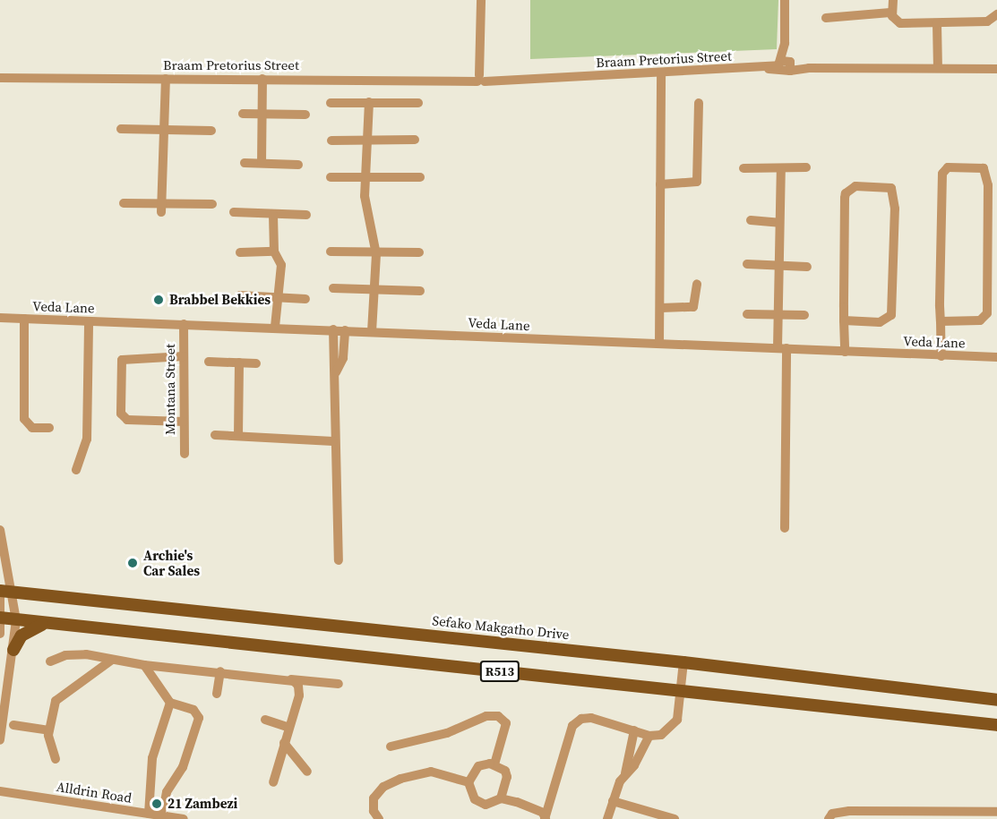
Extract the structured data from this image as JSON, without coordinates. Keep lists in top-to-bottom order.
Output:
{
  "streets": {
    "main road": ["Sefako Makgatho Drive", "R513"],
    "street": [
      "Braam Pretorius Street",
      "Veda Lane",
      "Montana Street",
      "Alldrin Road"
    ]
  },
  "crossings": [
    ["Veda Lane", "Montana Street"]
  ],
  "places": ["Brabbel Bekkies", "Archie's Car Sales", "21 Zambezi"]
}
